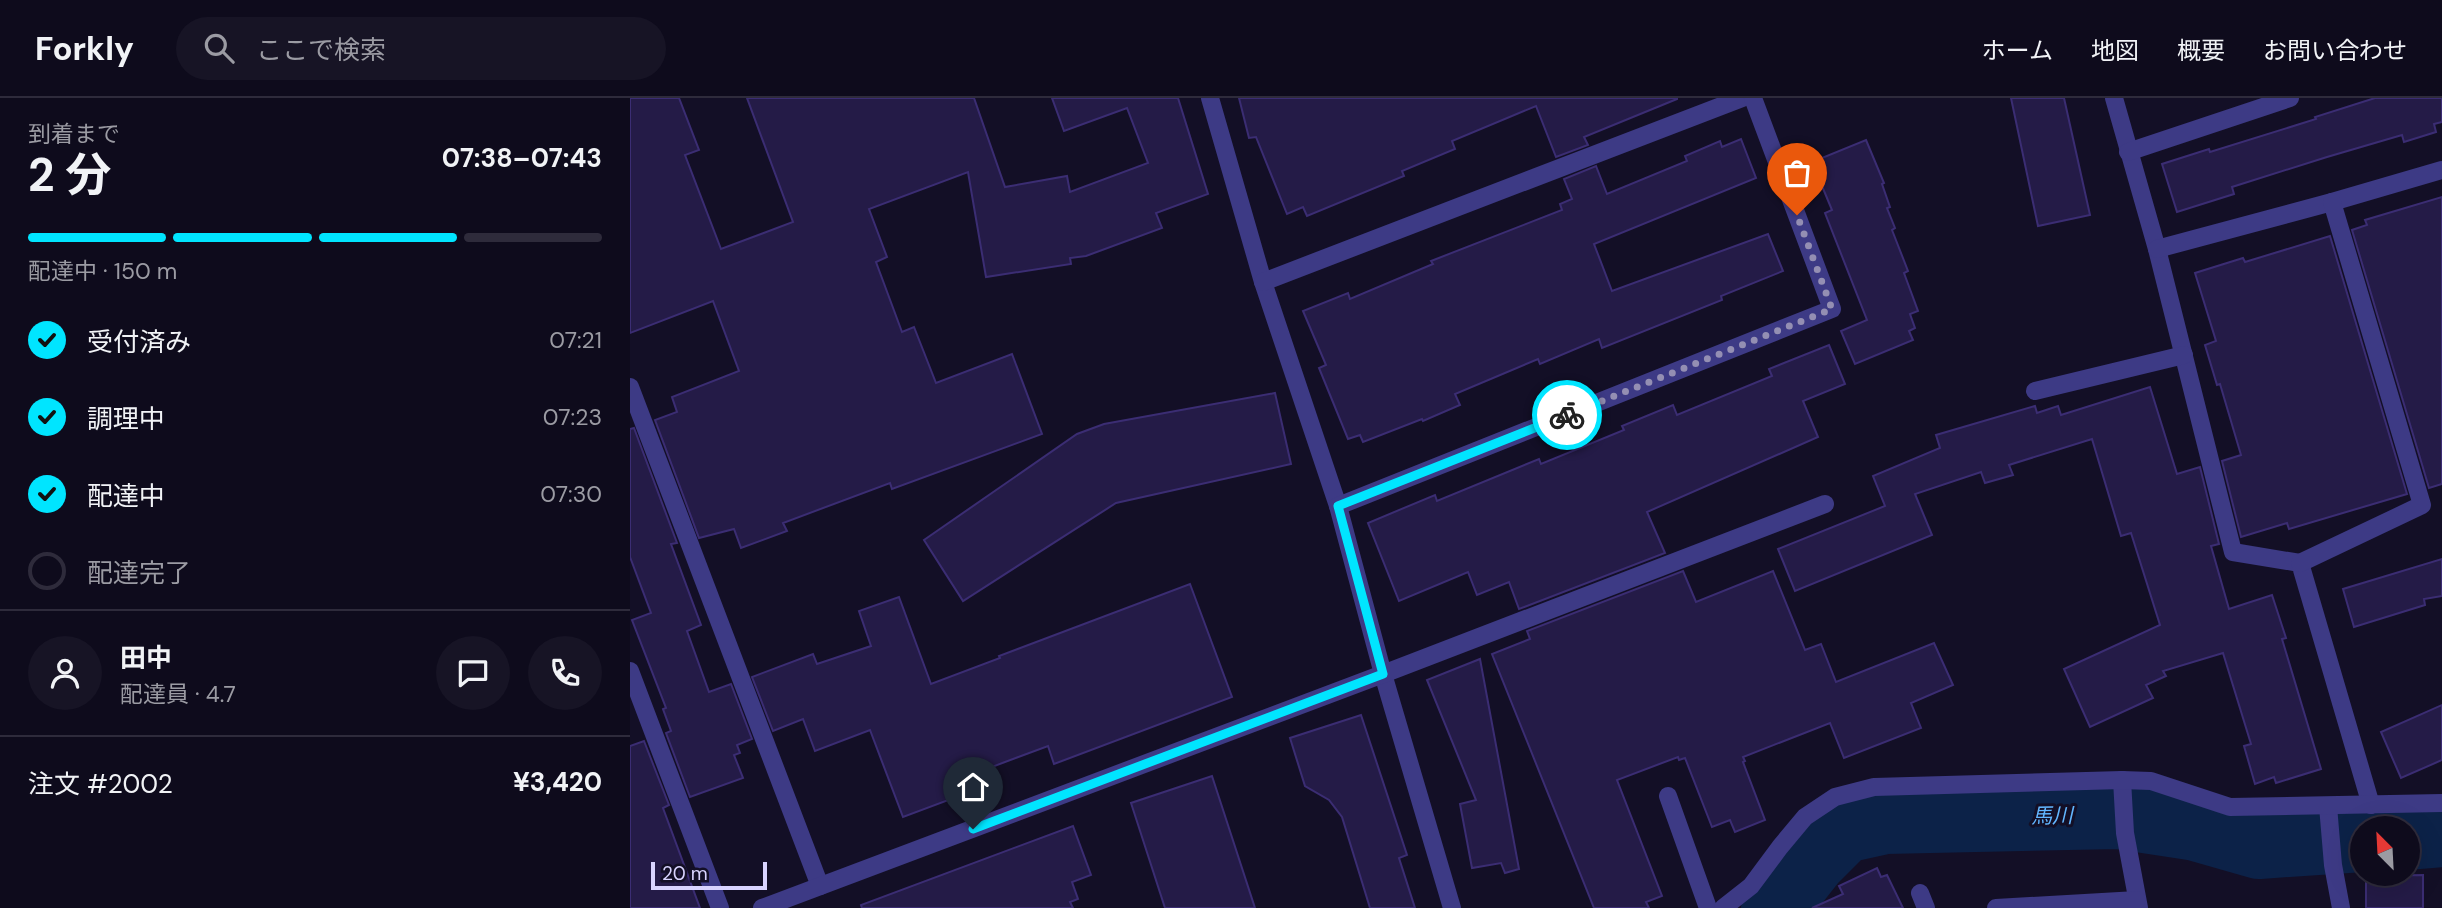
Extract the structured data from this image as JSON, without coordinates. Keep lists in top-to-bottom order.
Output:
{
  "water": ["馬川"],
  "scale_bar": "20 m",
  "north": "top left",
  "page": {
    "header": "Forkly",
    "search": "ここで検索",
    "nav": [
      "ホーム",
      "地図",
      "概要",
      "お問い合わせ"
    ],
    "heading": ["2 分", "到着まで", "07:38–07:43"],
    "panel": [
      "田中",
      "配達員 · 4.7",
      "注文 #2002",
      "¥3,420"
    ],
    "bar": "配達中 · 150 m",
    "list": [
      ["受付済み", "07:21"],
      ["調理中", "07:23"],
      ["配達中", "07:30"],
      "配達完了"
    ],
    "scale": "20 m"
  }
}
